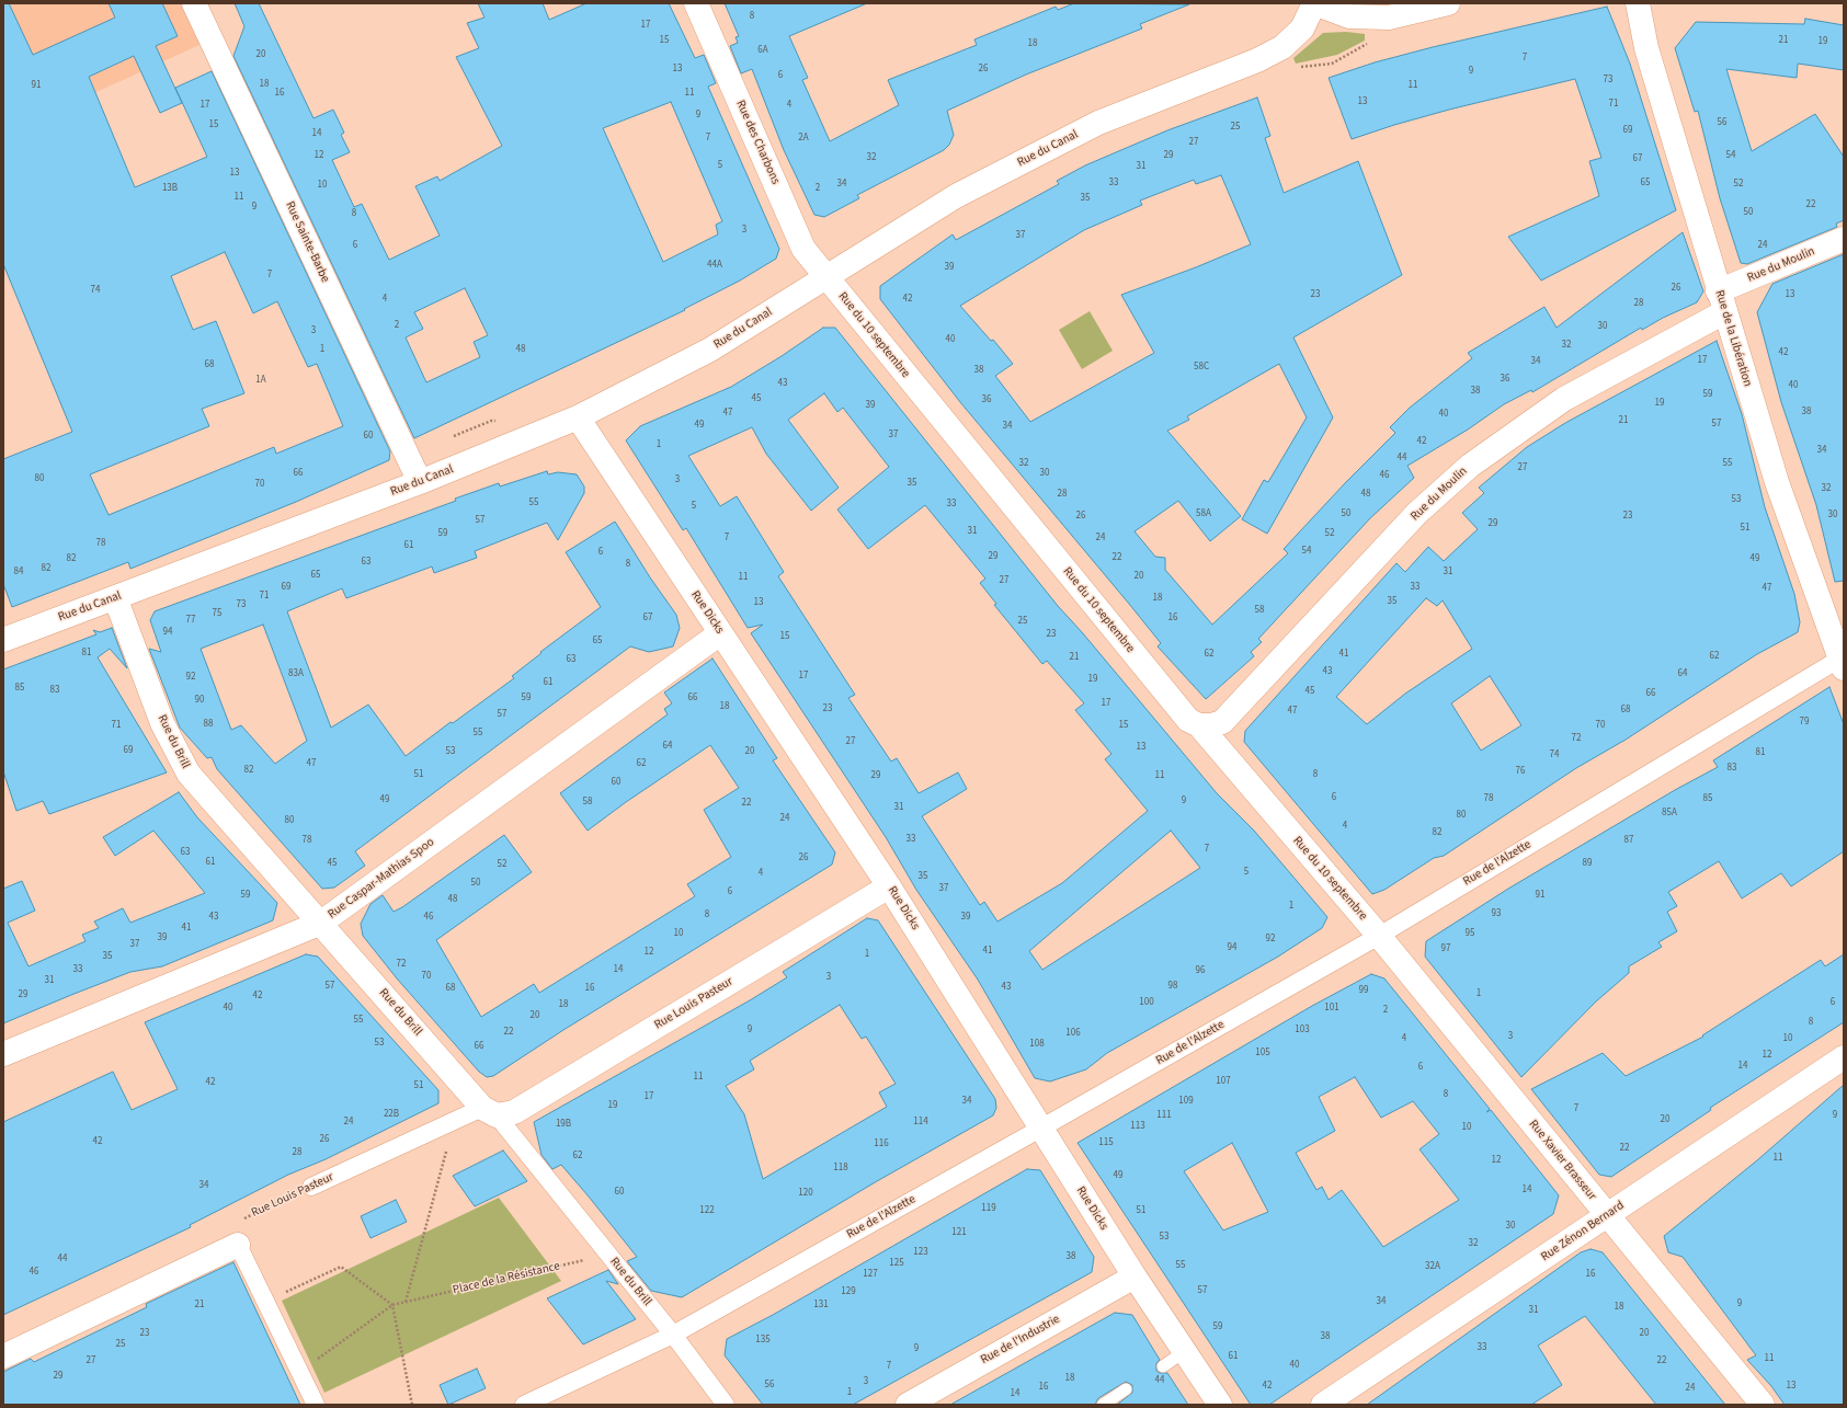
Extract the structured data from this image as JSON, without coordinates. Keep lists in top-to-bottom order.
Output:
{
  "streets": {
    "street": [
      "Rue des Charbons",
      "Rue du Canal",
      "Rue Sainte-Barbe",
      "Rue du Moulin",
      "Rue du 10 septembre",
      "Rue de la Libération",
      "Rue Dicks",
      "Rue du Brill",
      "Rue de l'Alzette",
      "Rue Caspar-Mathias Spoo",
      "Rue Louis Pasteur",
      "Rue Xavier Brasseur",
      "Rue Zénon Bernard",
      "Rue de l'Industrie"
    ],
    "path": ["Place de la Résistance"]
  },
  "crossings": [
    ["Rue des Charbons", "Rue du Canal"],
    ["Rue des Charbons", "Rue du 10 septembre"],
    ["Rue du Canal", "Rue Sainte-Barbe"],
    ["Rue du Canal", "Rue du 10 septembre"],
    ["Rue du Canal", "Rue Dicks"],
    ["Rue du Canal", "Rue du Brill"],
    ["Rue du Moulin", "Rue du 10 septembre"],
    ["Rue du Moulin", "Rue de la Libération"],
    ["Rue du 10 septembre", "Rue de l'Alzette"],
    ["Rue du 10 septembre", "Rue Xavier Brasseur"],
    ["Rue de la Libération", "Rue de l'Alzette"],
    ["Rue Dicks", "Rue de l'Alzette"],
    ["Rue Dicks", "Rue Caspar-Mathias Spoo"],
    ["Rue Dicks", "Rue Louis Pasteur"],
    ["Rue Dicks", "Rue de l'Industrie"],
    ["Rue du Brill", "Rue de l'Alzette"],
    ["Rue du Brill", "Rue Caspar-Mathias Spoo"],
    ["Rue du Brill", "Rue Louis Pasteur"],
    ["Rue du Brill", "Place de la Résistance"],
    ["Rue de l'Alzette", "Rue Xavier Brasseur"],
    ["Rue Xavier Brasseur", "Rue Zénon Bernard"]
  ],
  "house_numbers": [
    "8",
    "17",
    "15",
    "21",
    "19",
    "18",
    "6A",
    "20",
    "7",
    "13",
    "26",
    "9",
    "6",
    "73",
    "18",
    "91",
    "11",
    "16",
    "11",
    "13",
    "71",
    "17",
    "4",
    "9",
    "56",
    "15",
    "25",
    "69",
    "14",
    "7",
    "2A",
    "27",
    "12",
    "29",
    "54",
    "32",
    "67",
    "5",
    "31",
    "13",
    "33",
    "65",
    "34",
    "52",
    "10",
    "13B",
    "2",
    "11",
    "35",
    "22",
    "9",
    "50",
    "8",
    "3",
    "37",
    "6",
    "24",
    "44A",
    "39",
    "7",
    "26",
    "74",
    "23",
    "13",
    "4",
    "42",
    "28",
    "2",
    "30",
    "3",
    "40",
    "32",
    "1",
    "48",
    "42",
    "17",
    "34",
    "68",
    "58C",
    "38",
    "36",
    "1A",
    "43",
    "40",
    "38",
    "59",
    "45",
    "36",
    "19",
    "39",
    "38",
    "47",
    "40",
    "21",
    "57",
    "49",
    "34",
    "37",
    "60",
    "42",
    "1",
    "34",
    "44",
    "32",
    "55",
    "27",
    "66",
    "30",
    "46",
    "80",
    "3",
    "35",
    "70",
    "32",
    "28",
    "48",
    "53",
    "55",
    "33",
    "5",
    "58A",
    "50",
    "30",
    "26",
    "23",
    "57",
    "29",
    "51",
    "31",
    "59",
    "52",
    "7",
    "24",
    "78",
    "61",
    "54",
    "6",
    "29",
    "22",
    "82",
    "49",
    "63",
    "8",
    "82",
    "84",
    "31",
    "65",
    "20",
    "11",
    "27",
    "69",
    "33",
    "47",
    "71",
    "18",
    "35",
    "13",
    "73",
    "58",
    "75",
    "67",
    "16",
    "77",
    "25",
    "94",
    "23",
    "15",
    "65",
    "81",
    "62",
    "41",
    "62",
    "21",
    "63",
    "43",
    "83A",
    "64",
    "17",
    "92",
    "19",
    "61",
    "85",
    "83",
    "45",
    "66",
    "59",
    "66",
    "90",
    "17",
    "18",
    "23",
    "68",
    "47",
    "57",
    "79",
    "88",
    "71",
    "15",
    "70",
    "55",
    "72",
    "27",
    "64",
    "13",
    "69",
    "53",
    "20",
    "81",
    "74",
    "47",
    "62",
    "83",
    "82",
    "76",
    "51",
    "8",
    "29",
    "11",
    "60",
    "6",
    "78",
    "85",
    "49",
    "9",
    "58",
    "22",
    "31",
    "85A",
    "80",
    "24",
    "80",
    "4",
    "82",
    "33",
    "78",
    "87",
    "7",
    "63",
    "26",
    "61",
    "45",
    "89",
    "52",
    "5",
    "4",
    "35",
    "50",
    "37",
    "6",
    "59",
    "91",
    "48",
    "1",
    "93",
    "8",
    "43",
    "46",
    "39",
    "41",
    "10",
    "95",
    "39",
    "92",
    "37",
    "94",
    "97",
    "41",
    "12",
    "1",
    "35",
    "72",
    "33",
    "14",
    "96",
    "70",
    "3",
    "31",
    "57",
    "98",
    "43",
    "68",
    "16",
    "99",
    "1",
    "29",
    "42",
    "100",
    "6",
    "18",
    "40",
    "101",
    "2",
    "20",
    "55",
    "8",
    "9",
    "103",
    "22",
    "106",
    "3",
    "4",
    "10",
    "53",
    "108",
    "66",
    "105",
    "12",
    "14",
    "6",
    "11",
    "107",
    "42",
    "51",
    "8",
    "17",
    "34",
    "109",
    "19",
    "7",
    "22B",
    "111",
    "9",
    "20",
    "24",
    "114",
    "19B",
    "113",
    "10",
    "26",
    "42",
    "115",
    "116",
    "22",
    "28",
    "62",
    "11",
    "12",
    "118",
    "49",
    "34",
    "14",
    "60",
    "120",
    "119",
    "122",
    "51",
    "30",
    "121",
    "53",
    "32",
    "123",
    "38",
    "44",
    "125",
    "55",
    "32A",
    "46",
    "127",
    "16",
    "57",
    "129",
    "34",
    "9",
    "21",
    "131",
    "18",
    "31",
    "59",
    "23",
    "20",
    "38",
    "135",
    "25",
    "33",
    "9",
    "61",
    "11",
    "27",
    "22",
    "40",
    "7",
    "29",
    "18",
    "44",
    "3",
    "56",
    "42",
    "13",
    "16",
    "24",
    "1",
    "14"
  ]
}
